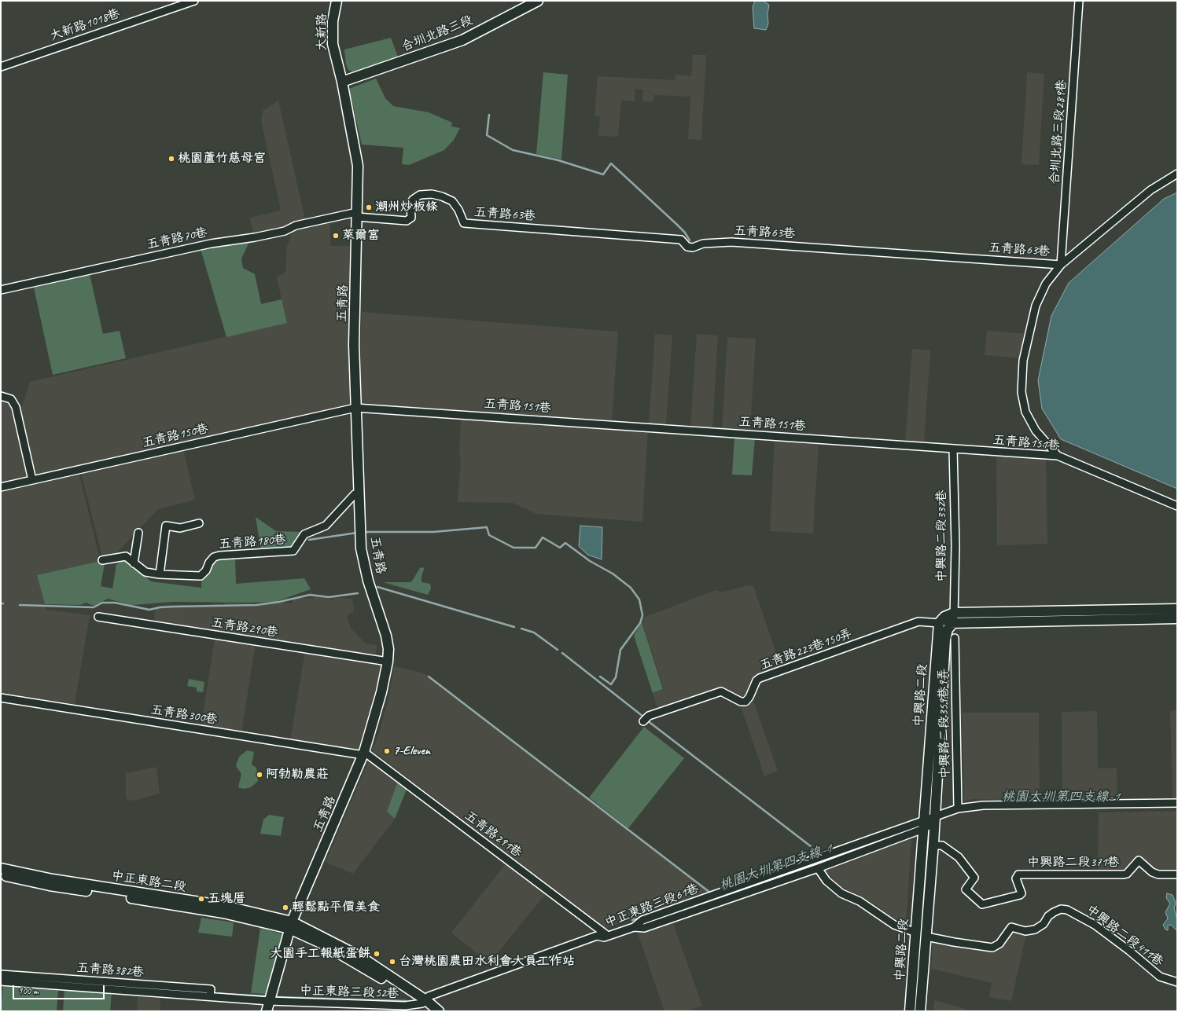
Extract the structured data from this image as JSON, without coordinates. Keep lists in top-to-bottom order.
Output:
{
  "streets": {
    "street": [
      "大新路1018巷",
      "大新路",
      "合圳北路三段",
      "合圳北路三段289巷",
      "五青路63巷",
      "五青路70巷",
      "五青路",
      "五青路151巷",
      "五青路150巷",
      "中興路二段332巷",
      "五青路180巷",
      "五青路290巷",
      "五青路223巷150弄",
      "中興路二段",
      "五青路300巷",
      "中興路二段359巷9弄",
      "五青路291巷",
      "中興路二段371巷",
      "中正東路二段",
      "中正東路三段61巷",
      "中興路二段411巷",
      "五青路382巷",
      "中正東路三段52巷"
    ]
  },
  "crossings": [
    ["大新路", "合圳北路三段"],
    ["大新路", "五青路"],
    ["合圳北路三段", "五青路"],
    ["合圳北路三段289巷", "五青路63巷"],
    ["五青路63巷", "五青路70巷"],
    ["五青路63巷", "五青路"],
    ["五青路70巷", "五青路"],
    ["五青路", "五青路151巷"],
    ["五青路", "五青路150巷"],
    ["五青路", "五青路180巷"],
    ["五青路", "五青路290巷"],
    ["五青路", "五青路300巷"],
    ["五青路", "五青路291巷"],
    ["五青路", "中正東路二段"],
    ["五青路", "五青路382巷"],
    ["五青路", "中正東路三段52巷"],
    ["五青路151巷", "五青路150巷"],
    ["五青路151巷", "中興路二段332巷"],
    ["中興路二段332巷", "中興路二段"],
    ["五青路223巷150弄", "中興路二段"],
    ["中興路二段", "中興路二段371巷"],
    ["中興路二段", "中正東路三段61巷"],
    ["中興路二段", "中興路二段411巷"],
    ["五青路300巷", "五青路291巷"],
    ["五青路291巷", "中正東路三段61巷"],
    ["中正東路三段61巷", "中正東路三段52巷"],
    ["五青路382巷", "中正東路三段52巷"]
  ],
  "water": ["桃園大圳第四支線-1"],
  "places": [
    "桃園蘆竹慈母宮",
    "潮州炒板條",
    "萊爾富",
    "7-Eleven",
    "阿勃勒農莊",
    "五塊厝",
    "輕鬆點平價美食",
    "大園手工報紙蛋餅",
    "台灣桃園農田水利會大員工作站"
  ],
  "scale_bar": "100 m"
}
